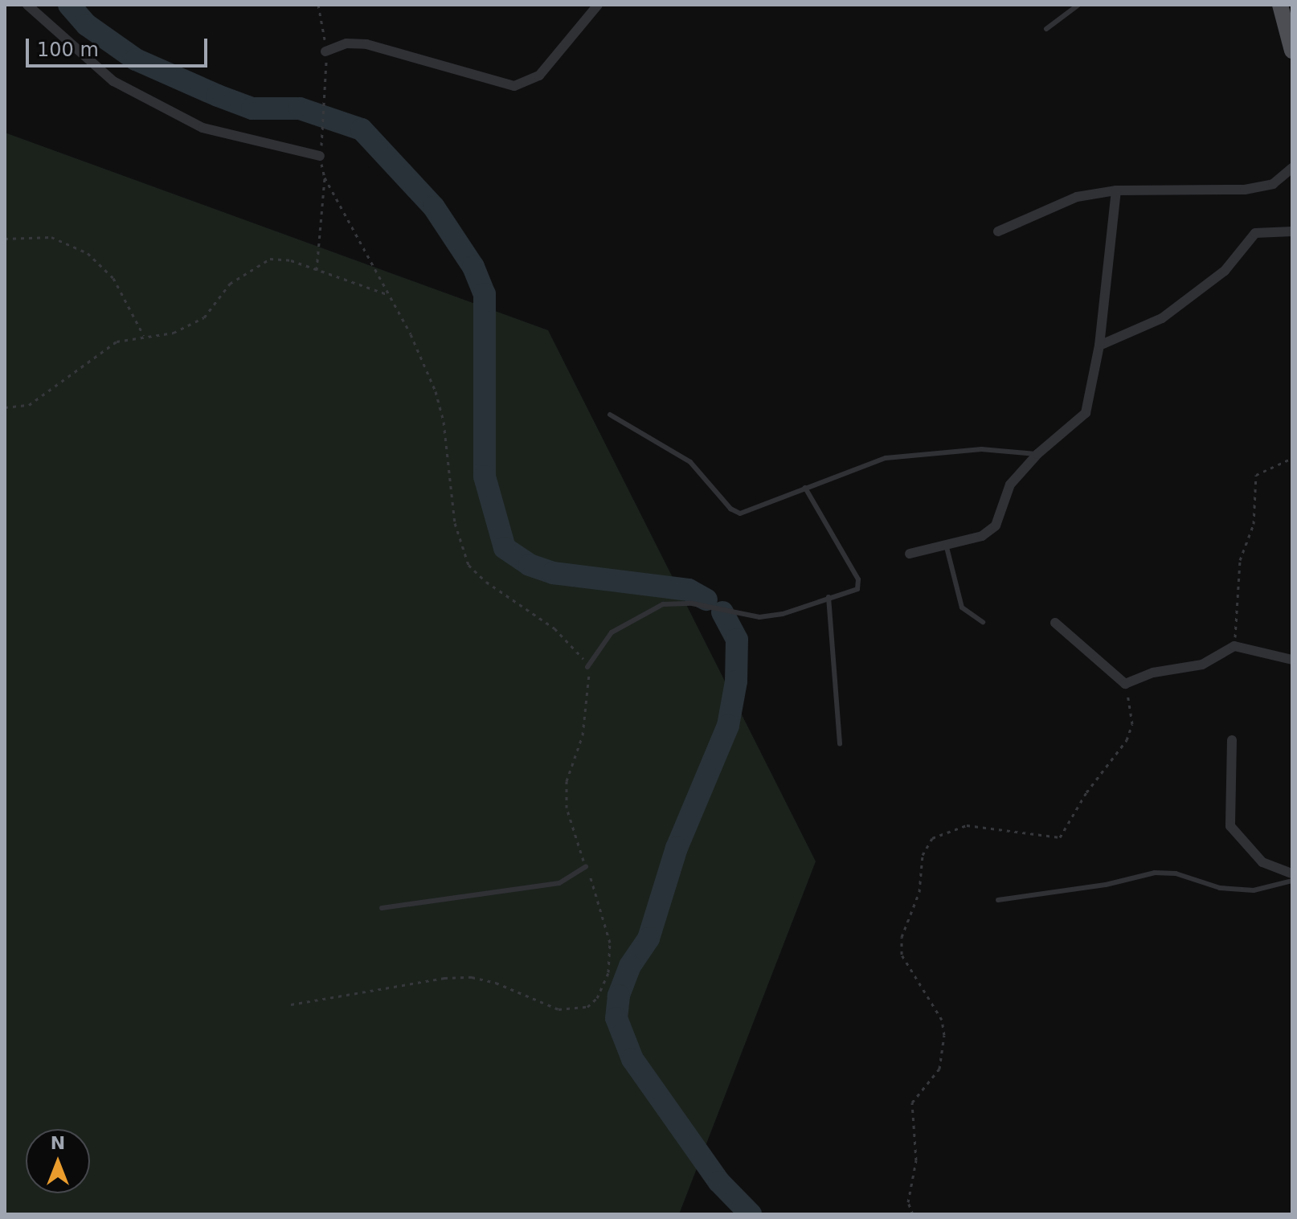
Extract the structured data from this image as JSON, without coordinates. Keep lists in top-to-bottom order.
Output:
{
  "scale_bar": "100 m",
  "north": "top"
}
